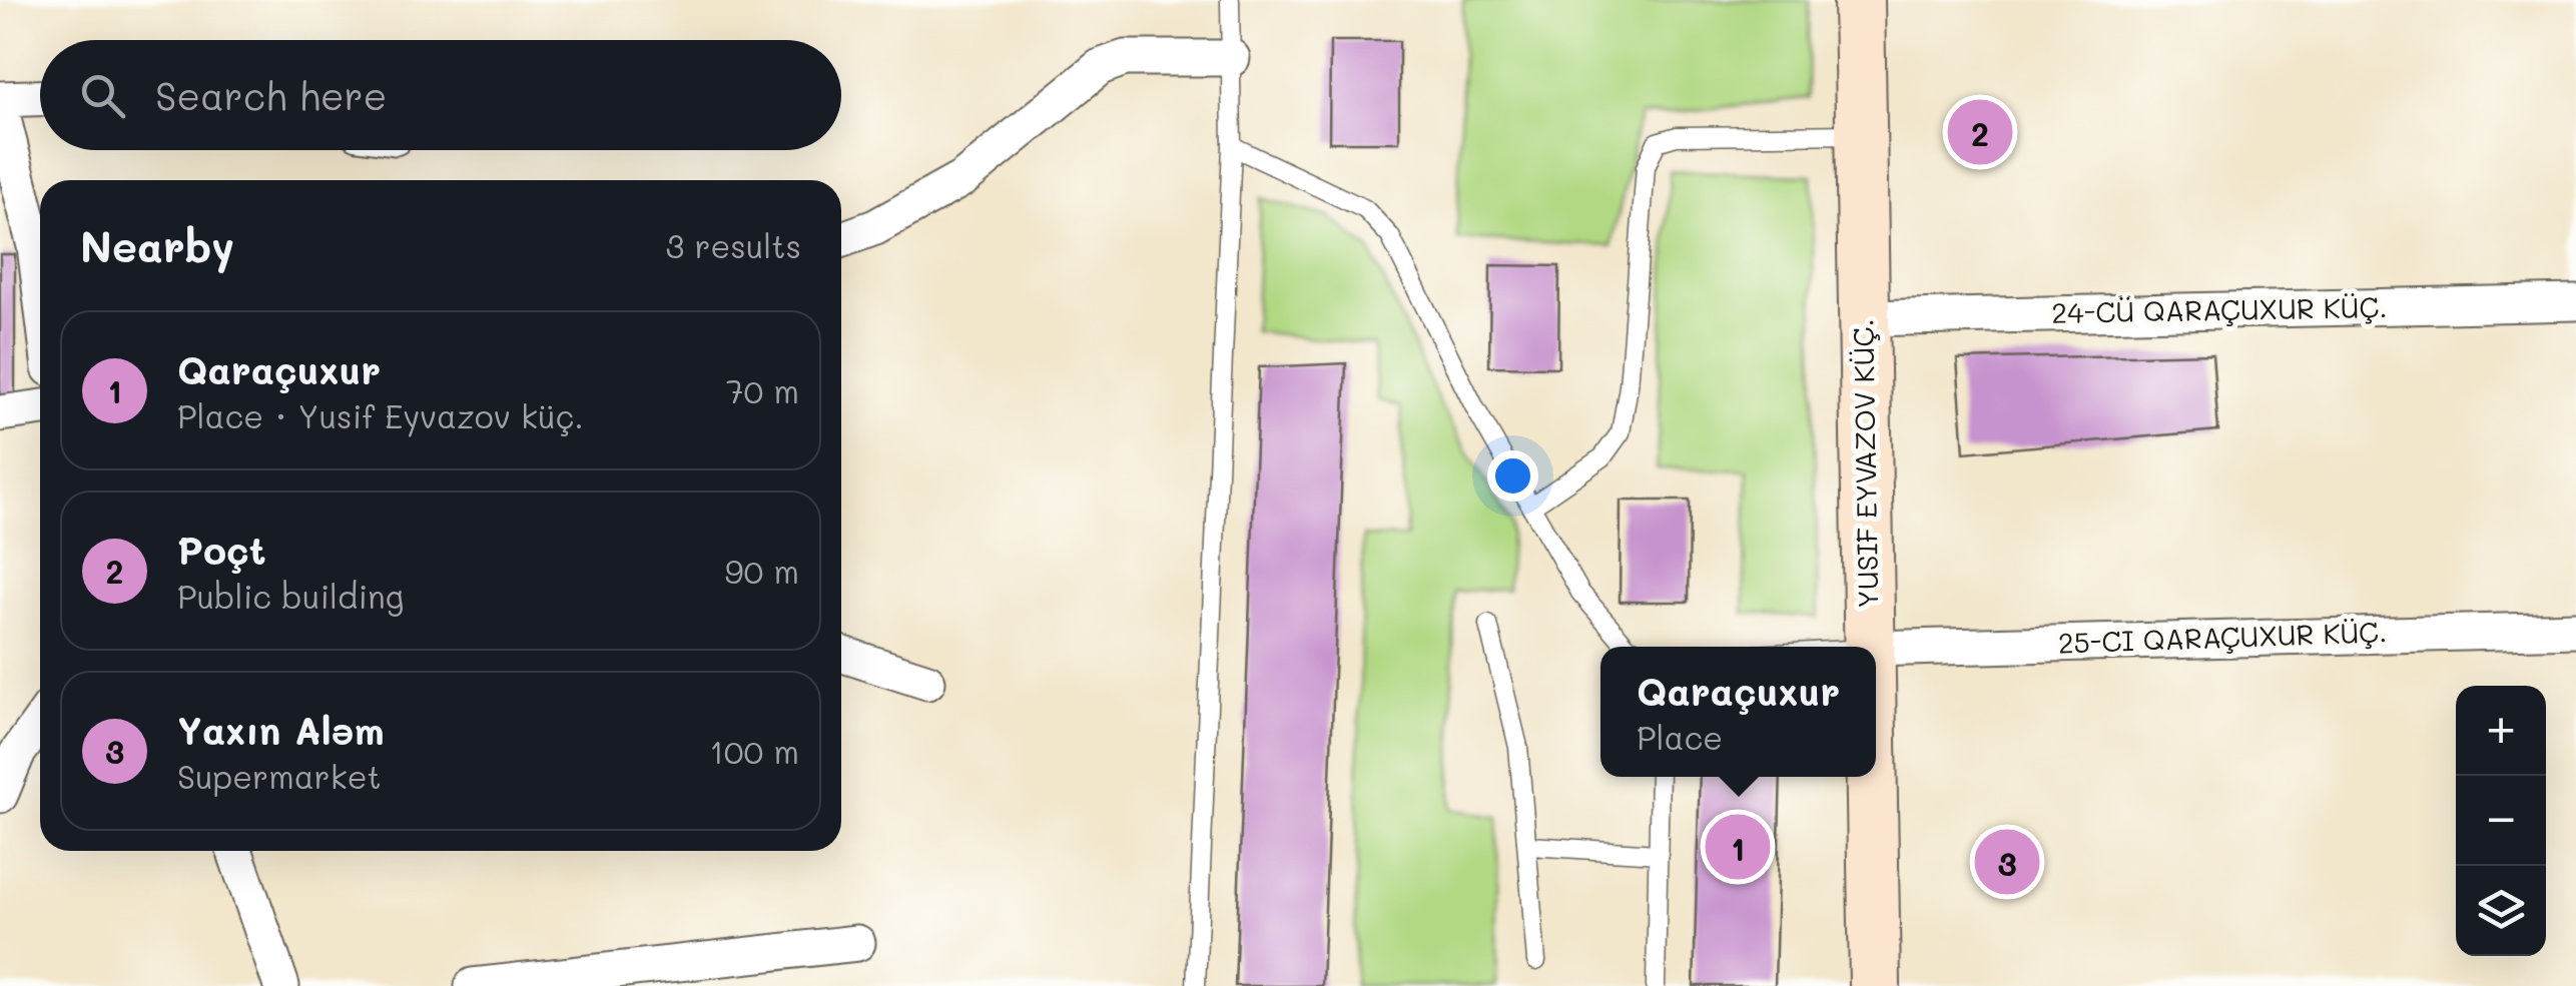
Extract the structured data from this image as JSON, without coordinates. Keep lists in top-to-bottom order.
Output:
{
  "streets": {
    "street": ["24-CÜ QARAÇUXUR KÜÇ.", "YUSIF EYVAZOV KÜÇ.", "25-CI QARAÇUXUR KÜÇ."]
  },
  "crossings": [
    ["24-CÜ QARAÇUXUR KÜÇ.", "YUSIF EYVAZOV KÜÇ."]
  ],
  "page": {
    "search": "Search here",
    "pins": ["2", "1", "3"],
    "heading": ["Nearby", "3 results"],
    "list": [
      {
        "mark": "1",
        "name": "Qaraçuxur",
        "note": "Place · Yusif Eyvazov küç.",
        "value": "70 m"
      },
      {
        "mark": "2",
        "name": "Poçt",
        "note": "Public building",
        "value": "90 m"
      },
      {
        "mark": "3",
        "name": "Yaxın Aləm",
        "note": "Supermarket",
        "value": "100 m"
      }
    ],
    "popup": ["Qaraçuxur", "Place"],
    "map_buttons": ["+", "−"]
  }
}
